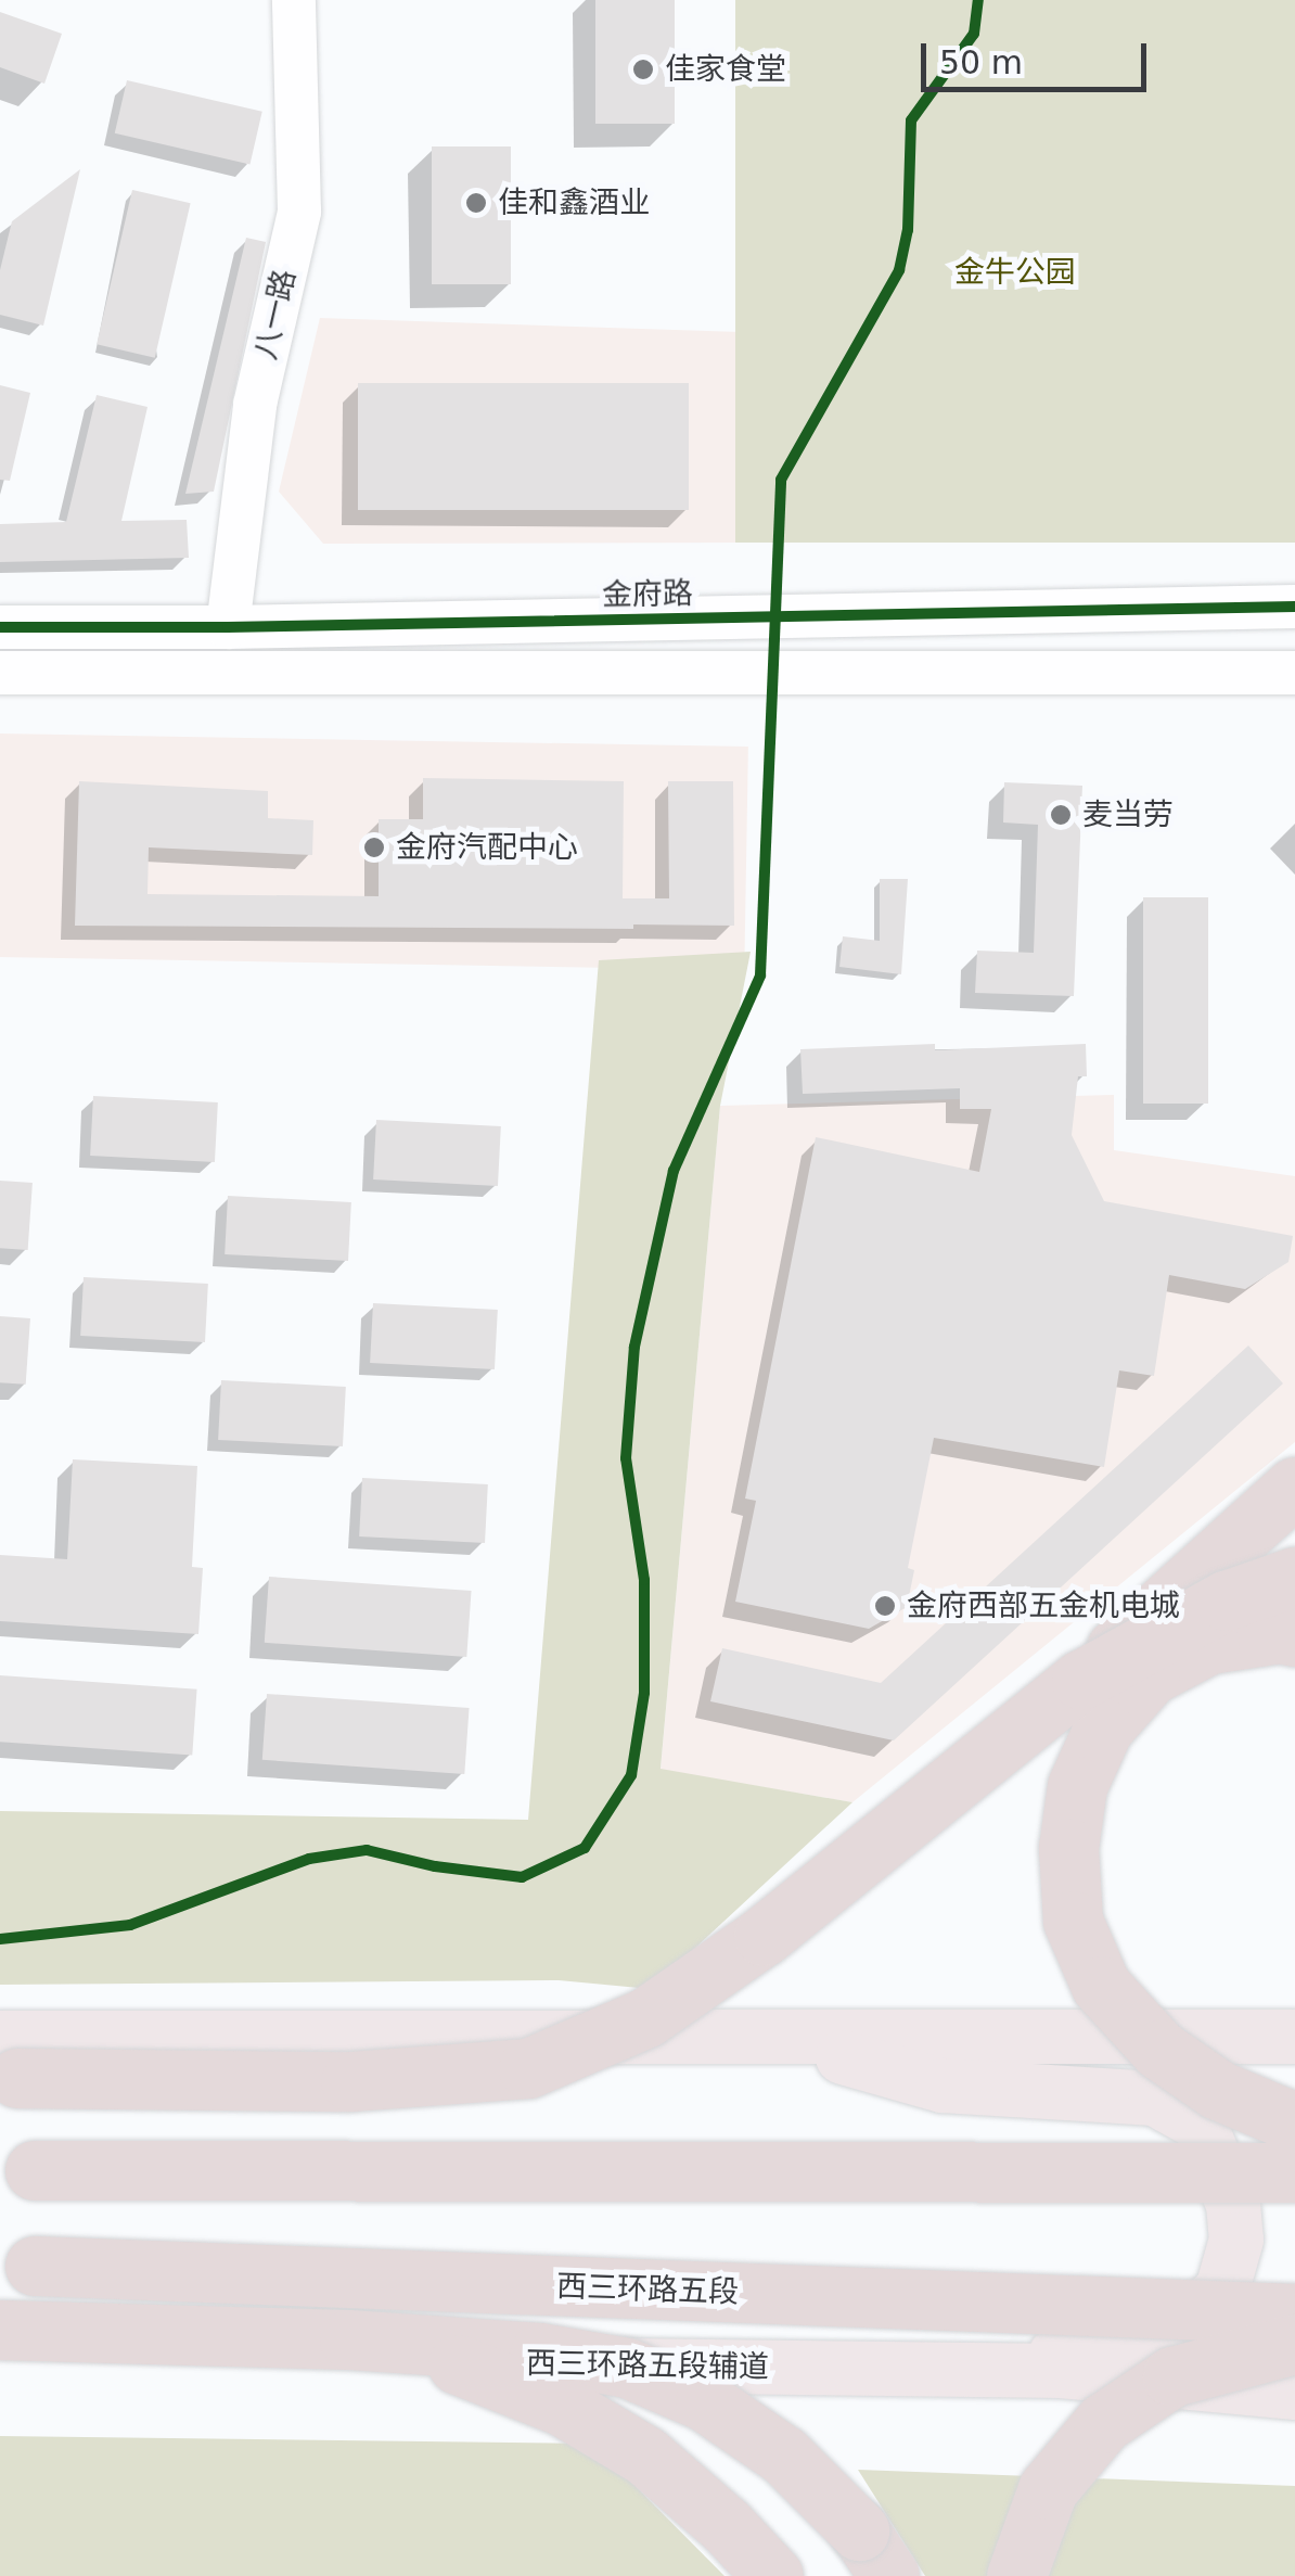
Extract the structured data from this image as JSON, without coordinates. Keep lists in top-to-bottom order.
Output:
{
  "streets": {
    "highway": ["西三环路五段"],
    "main road": ["西三环路五段辅道"],
    "street": ["八一路", "金府路"]
  },
  "crossings": [
    ["八一路", "金府路"]
  ],
  "parks": ["金牛公园"],
  "places": [
    "佳家食堂",
    "佳和鑫酒业",
    "麦当劳",
    "金府汽配中心",
    "金府西部五金机电城"
  ],
  "scale_bar": "50 m"
}
